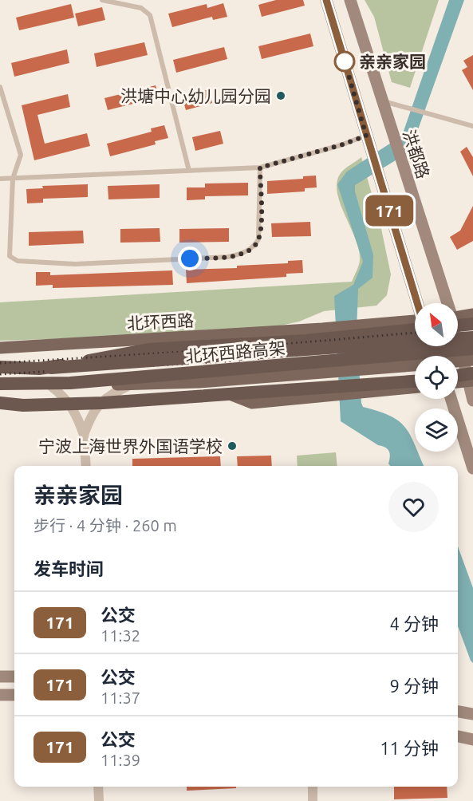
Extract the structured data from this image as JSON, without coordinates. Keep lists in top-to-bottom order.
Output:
{
  "streets": {
    "highway": ["北环西路高架"],
    "main road": ["洪都路", "北环西路"]
  },
  "places": ["亲亲家园", "洪塘中心幼儿园分园", "宁波上海世界外国语学校"],
  "lines": ["bus line 171"],
  "north": "top left",
  "page": {
    "on_map": "171",
    "heading": [
      ["亲亲家园", "步行 · 4 分钟 · 260 m"],
      "发车时间"
    ],
    "list": [
      {
        "mark": "171",
        "name": "公交",
        "note": "11:32",
        "value": "4 分钟"
      },
      {
        "mark": "171",
        "name": "公交",
        "note": "11:37",
        "value": "9 分钟"
      },
      {
        "mark": "171",
        "name": "公交",
        "note": "11:39",
        "value": "11 分钟"
      }
    ]
  }
}
